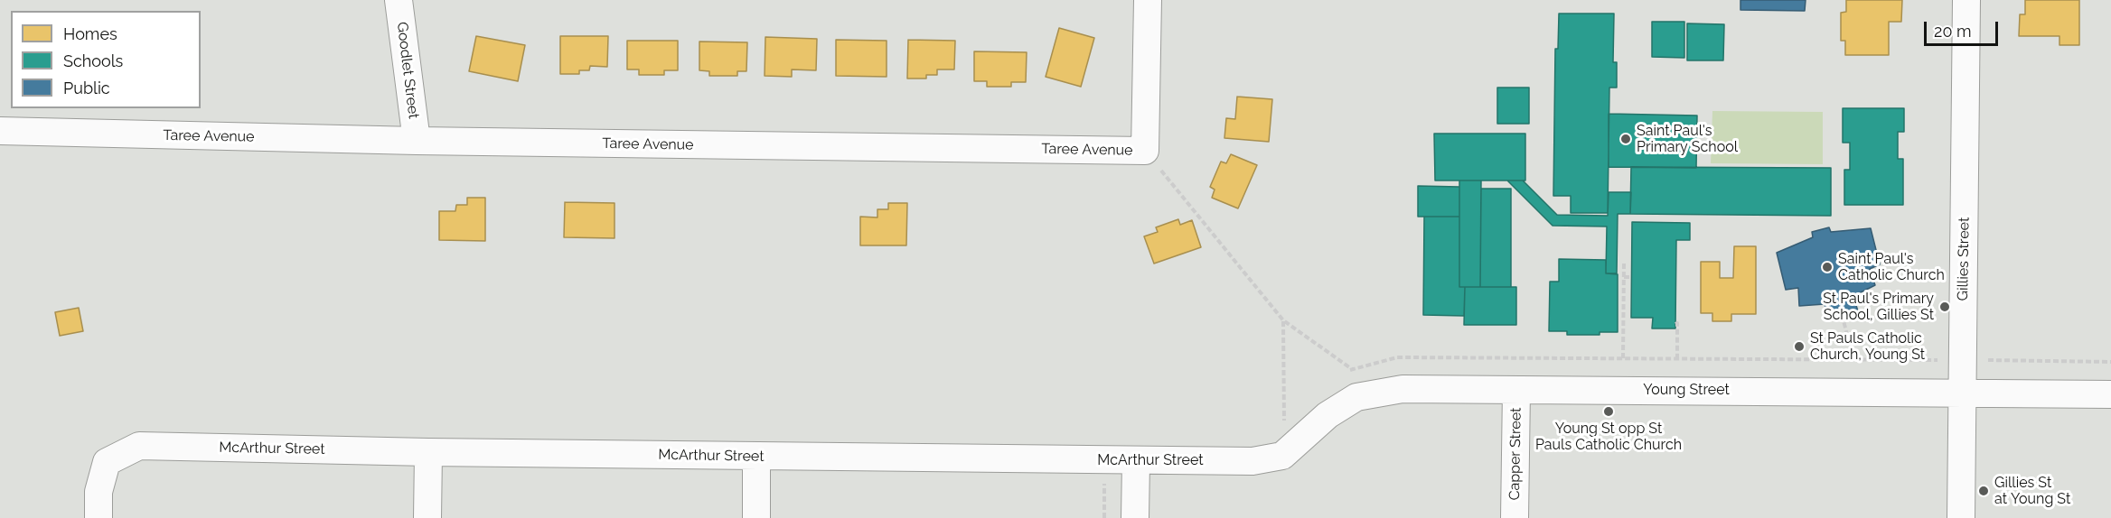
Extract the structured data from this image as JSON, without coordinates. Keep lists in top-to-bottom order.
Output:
{
  "streets": {
    "street": [
      "Goodlet Street",
      "Taree Avenue",
      "Gillies Street",
      "Young Street",
      "McArthur Street",
      "Capper Street"
    ]
  },
  "crossings": [
    ["Goodlet Street", "Taree Avenue"],
    ["Gillies Street", "Young Street"],
    ["Young Street", "McArthur Street"],
    ["Young Street", "Capper Street"]
  ],
  "places": [
    "Saint Paul's Primary School",
    "Saint Paul's Catholic Church",
    "St Paul's Primary School, Gillies St",
    "St Pauls Catholic Church, Young St",
    "Young St opp St Pauls Catholic Church",
    "Gillies St at Young St"
  ],
  "legend": ["Homes", "Schools", "Public"],
  "scale_bar": "20 m"
}
